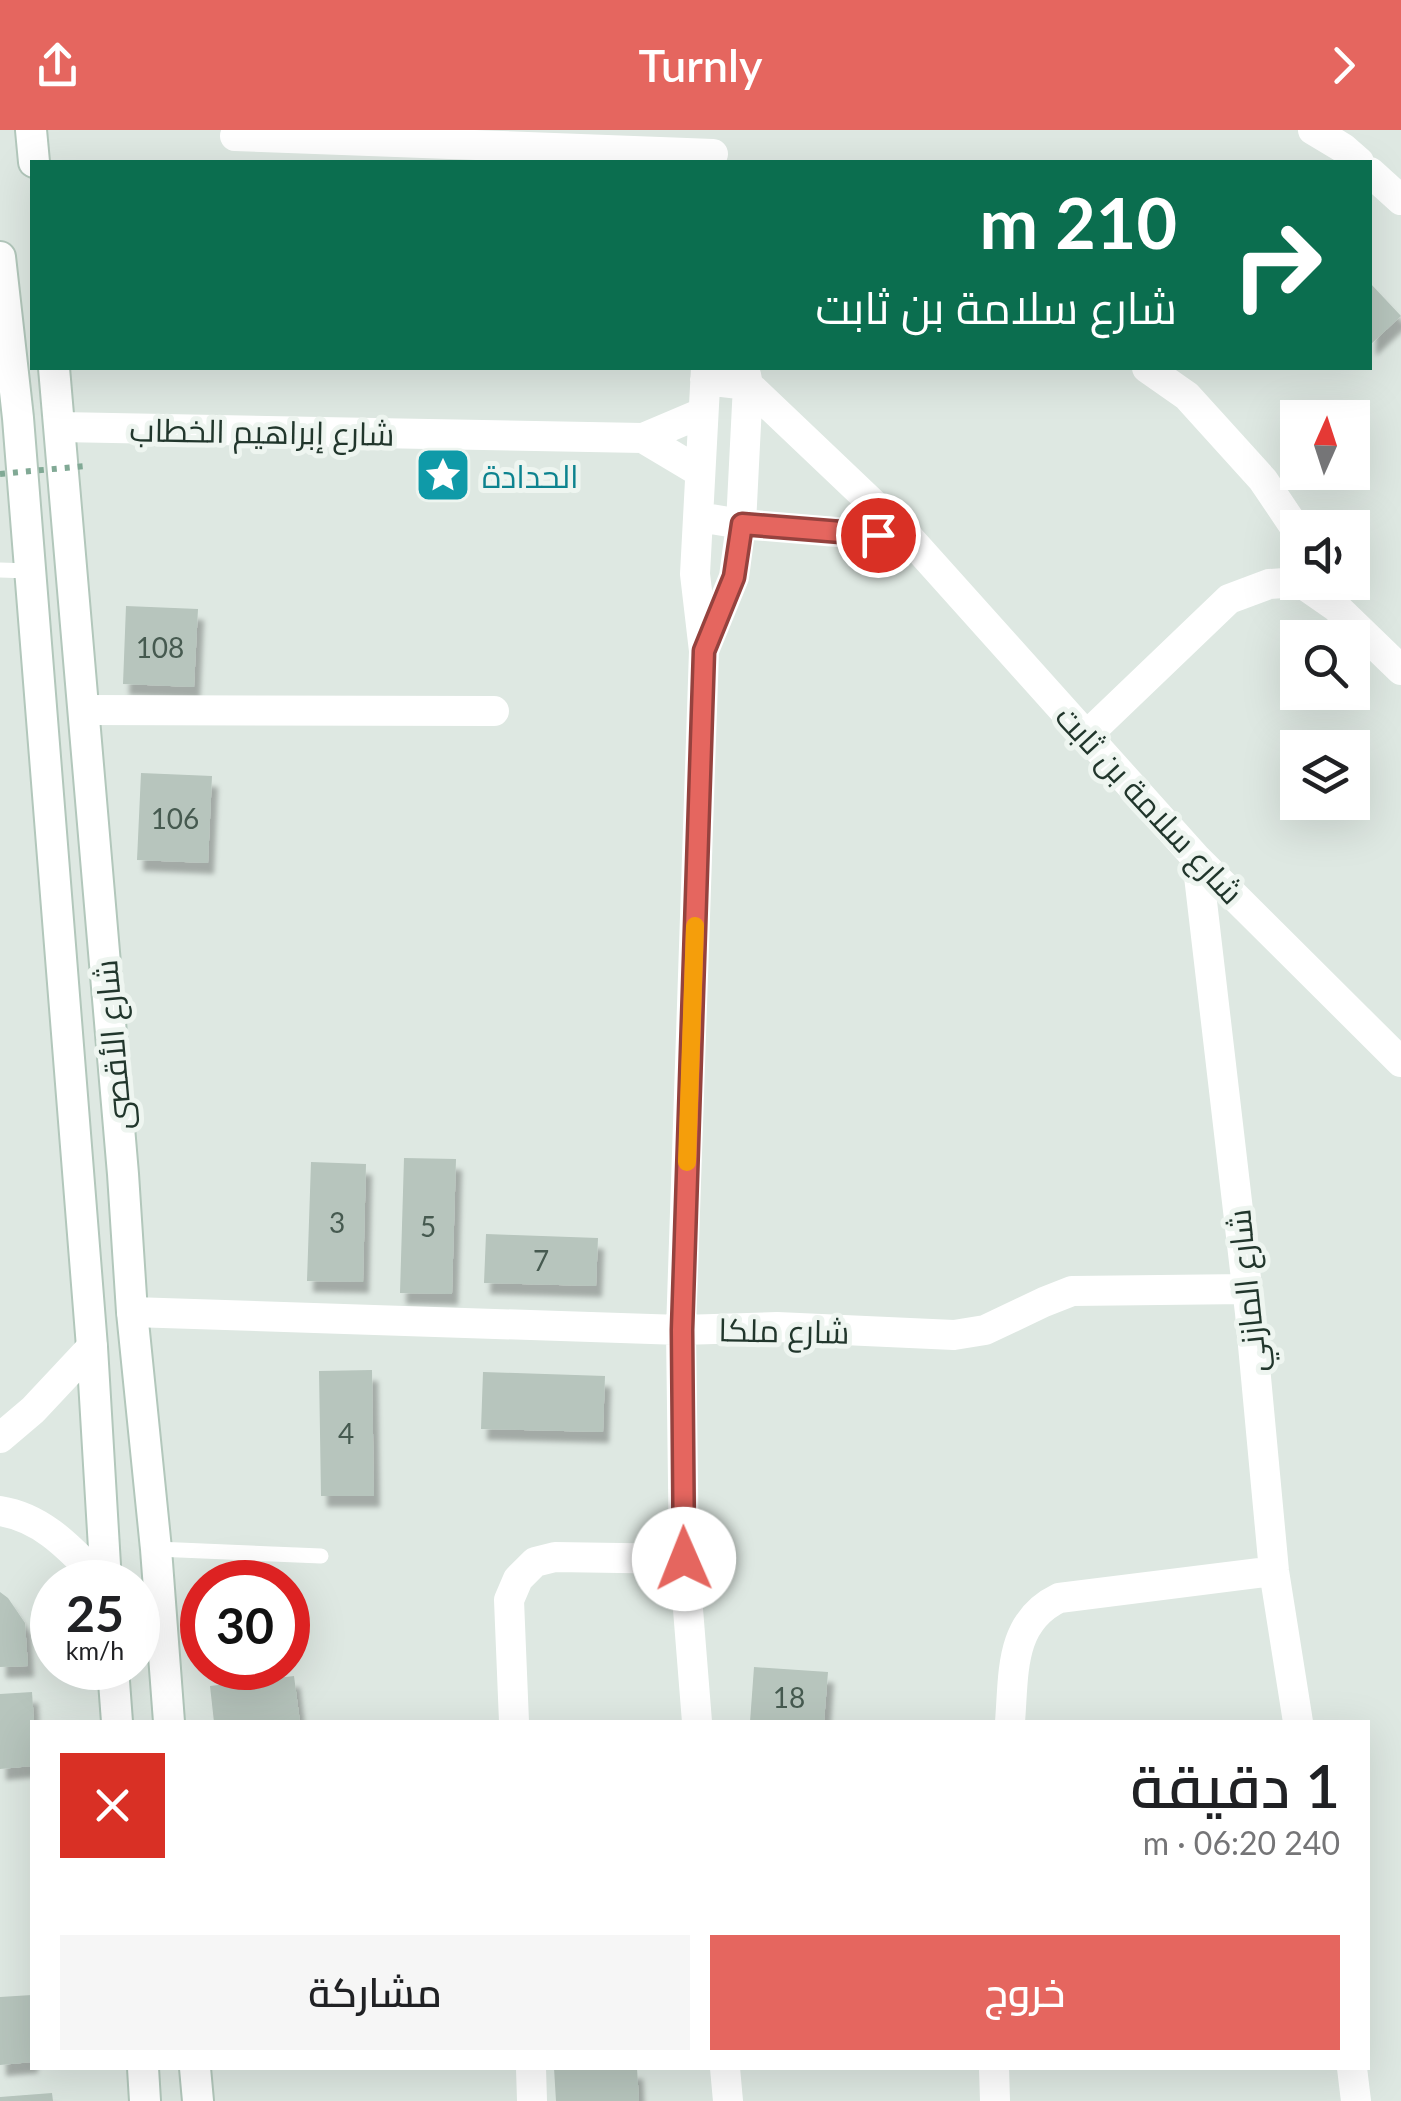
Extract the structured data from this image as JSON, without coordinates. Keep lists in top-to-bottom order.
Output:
{
  "streets": {
    "street": [
      "شارع إبراهيم الخطاب",
      "شارع سلامة بن ثابت",
      "شارع الأقصى",
      "شارع المازني",
      "شارع ملكا"
    ]
  },
  "crossings": [
    ["شارع إبراهيم الخطاب", "شارع الأقصى"],
    ["شارع سلامة بن ثابت", "شارع المازني"],
    ["شارع الأقصى", "شارع ملكا"],
    ["شارع المازني", "شارع ملكا"]
  ],
  "places": {
    "place": ["الحدادة"]
  },
  "house_numbers": [
    "108",
    "106",
    "3",
    "5",
    "7",
    "4",
    "18"
  ],
  "north": "top",
  "page": {
    "header": "Turnly",
    "turn": ["210 m", "شارع سلامة بن ثابت"],
    "speed": "25 km/h",
    "limit": "30",
    "heading": ["1 دقيقة", "240 m · 06:20"],
    "buttons": ["خروج", "مشاركة"]
  }
}
